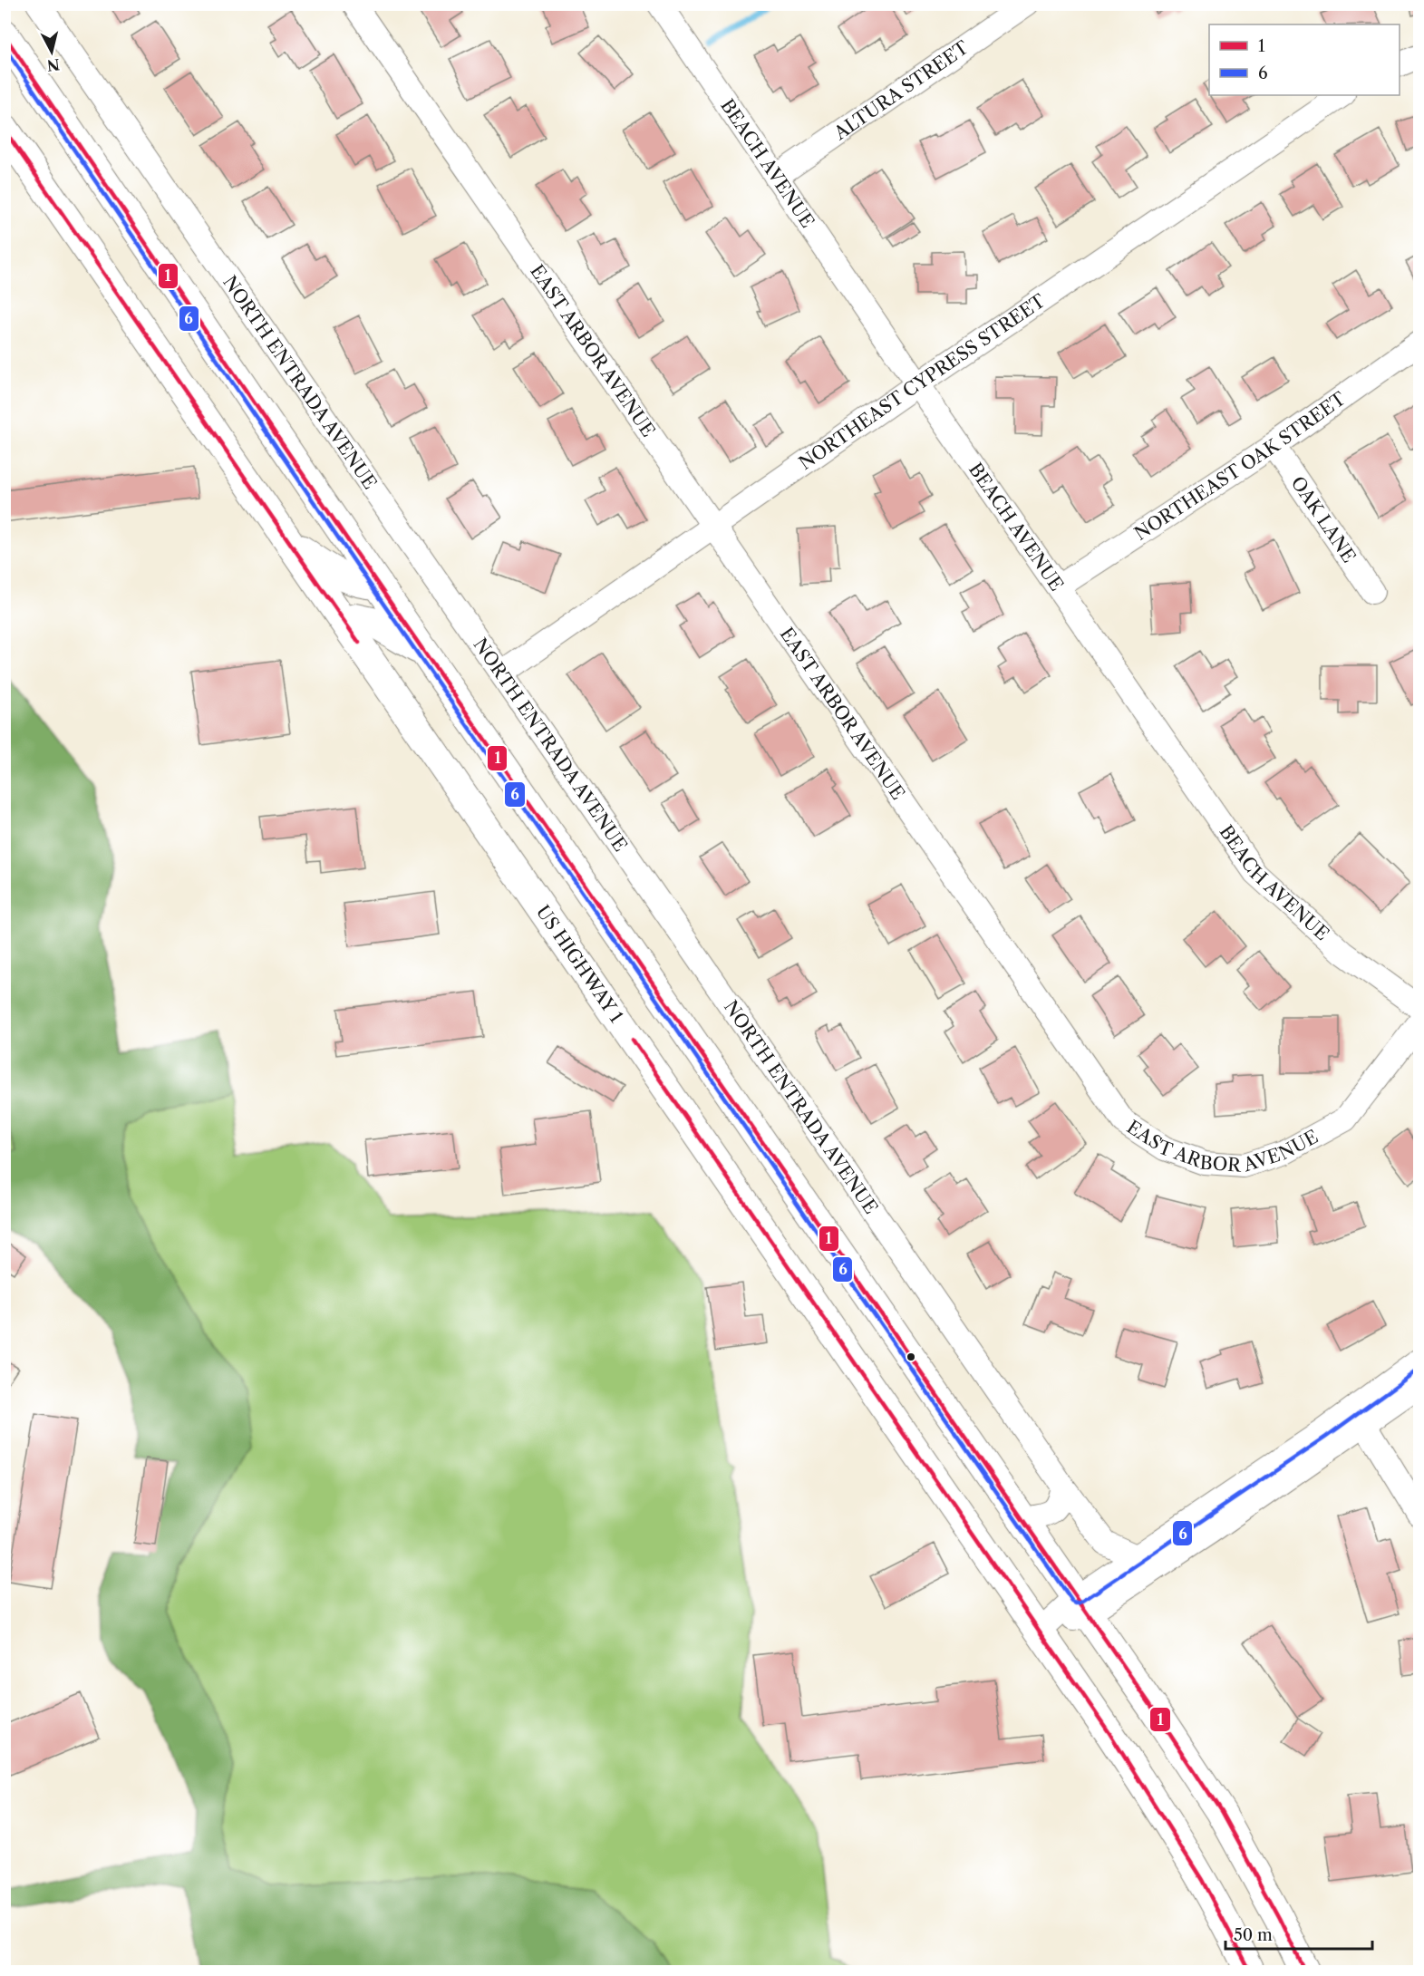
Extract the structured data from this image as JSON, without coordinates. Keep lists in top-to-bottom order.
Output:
{
  "streets": {
    "main road": ["US HIGHWAY 1"],
    "street": [
      "ALTURA STREET",
      "BEACH AVENUE",
      "EAST ARBOR AVENUE",
      "NORTH ENTRADA AVENUE",
      "NORTHEAST CYPRESS STREET",
      "NORTHEAST OAK STREET",
      "OAK LANE"
    ]
  },
  "crossings": [
    ["ALTURA STREET", "BEACH AVENUE"],
    ["BEACH AVENUE", "NORTHEAST CYPRESS STREET"],
    ["BEACH AVENUE", "NORTHEAST OAK STREET"],
    ["EAST ARBOR AVENUE", "NORTHEAST CYPRESS STREET"],
    ["NORTH ENTRADA AVENUE", "NORTHEAST CYPRESS STREET"],
    ["NORTHEAST OAK STREET", "OAK LANE"]
  ],
  "lines": ["transit line 1", "transit line 6"],
  "legend": ["1", "6"],
  "scale_bar": "50 m",
  "north": "bottom"
}
